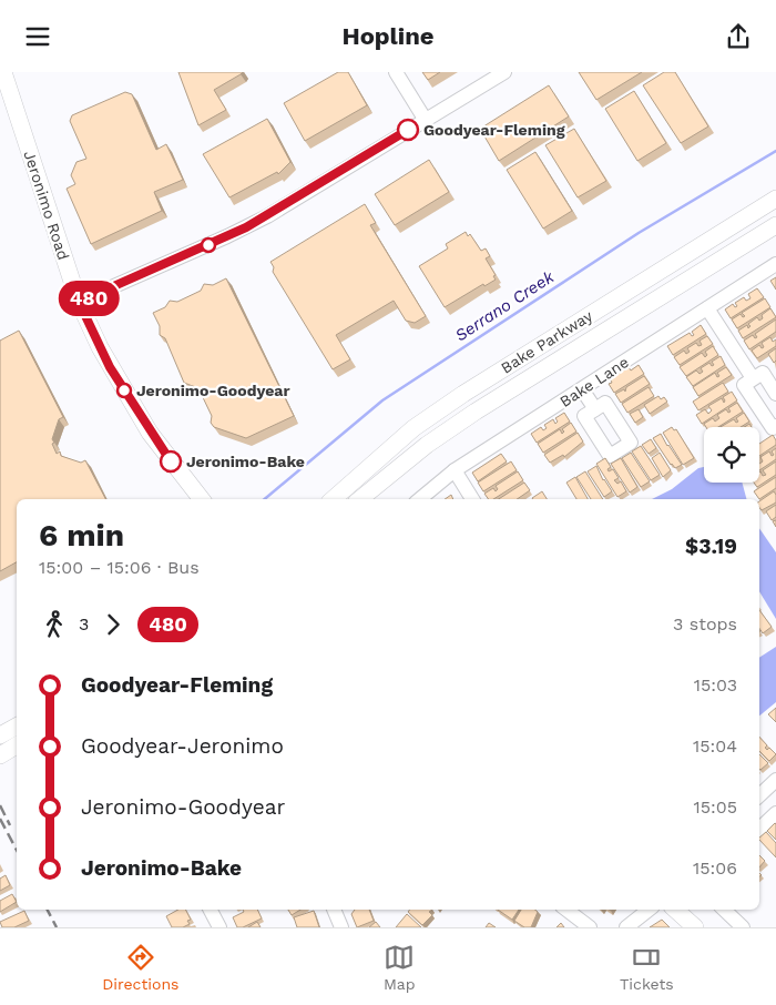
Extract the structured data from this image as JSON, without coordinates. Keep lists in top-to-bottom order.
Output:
{
  "streets": {
    "main road": ["Jeronimo Road", "Bake Parkway"],
    "street": ["Bake Lane"]
  },
  "water": ["Serrano Creek"],
  "places": ["Goodyear-Fleming", "Jeronimo-Goodyear", "Jeronimo-Bake"],
  "lines": ["bus line 480"],
  "page": {
    "header": "Hopline",
    "on_map": "480",
    "heading": ["6 min", "15:00 – 15:06 · Bus", "$3.19"],
    "legs": ["3", "480", "3 stops"],
    "list": [
      {
        "name": "Goodyear-Fleming",
        "value": "15:03"
      },
      {
        "name": "Goodyear-Jeronimo",
        "value": "15:04"
      },
      {
        "name": "Jeronimo-Goodyear",
        "value": "15:05"
      },
      {
        "name": "Jeronimo-Bake",
        "value": "15:06"
      }
    ],
    "tabs": ["Directions", "Map", "Tickets"]
  }
}
